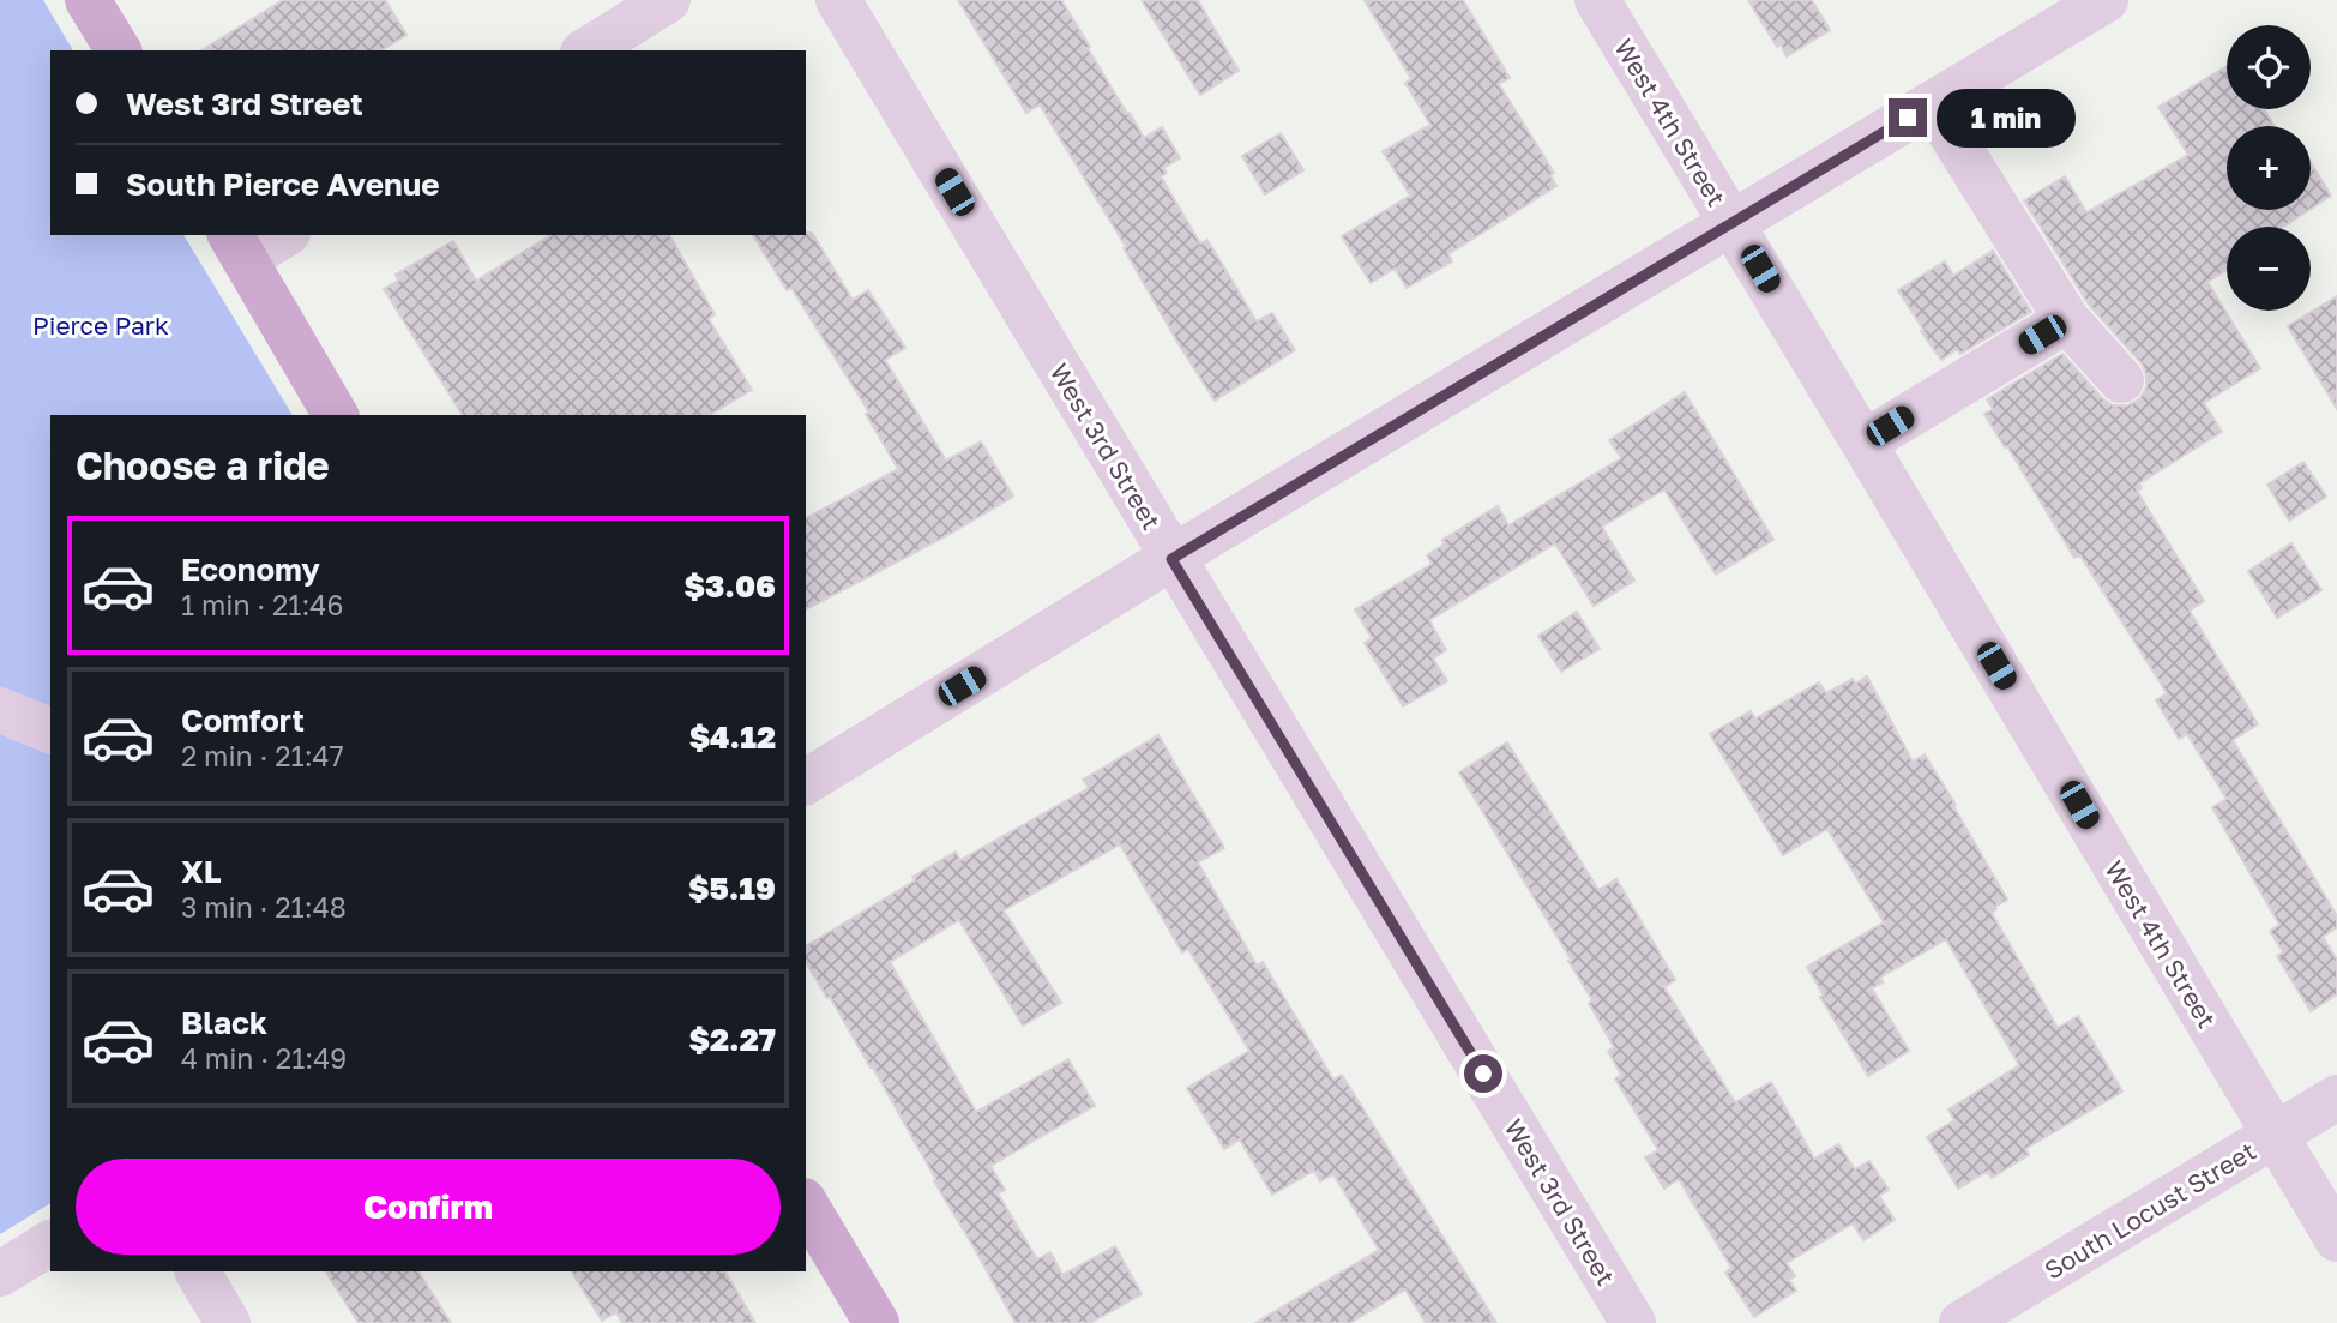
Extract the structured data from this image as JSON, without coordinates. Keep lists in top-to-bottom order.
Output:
{
  "streets": {
    "street": ["West 4th Street", "West 3rd Street", "South Locust Street"]
  },
  "crossings": [
    ["West 4th Street", "South Locust Street"]
  ],
  "parks": ["Pierce Park"],
  "page": {
    "map_buttons": ["+", "−"],
    "banner": ["West 3rd Street", "South Pierce Avenue"],
    "bubble": "1 min",
    "heading": "Choose a ride",
    "list": [
      {
        "name": "Economy",
        "note": "1 min · 21:46",
        "value": "$3.06"
      },
      {
        "name": "Comfort",
        "note": "2 min · 21:47",
        "value": "$4.12"
      },
      {
        "name": "XL",
        "note": "3 min · 21:48",
        "value": "$5.19"
      },
      {
        "name": "Black",
        "note": "4 min · 21:49",
        "value": "$2.27"
      }
    ],
    "buttons": "Confirm"
  }
}
